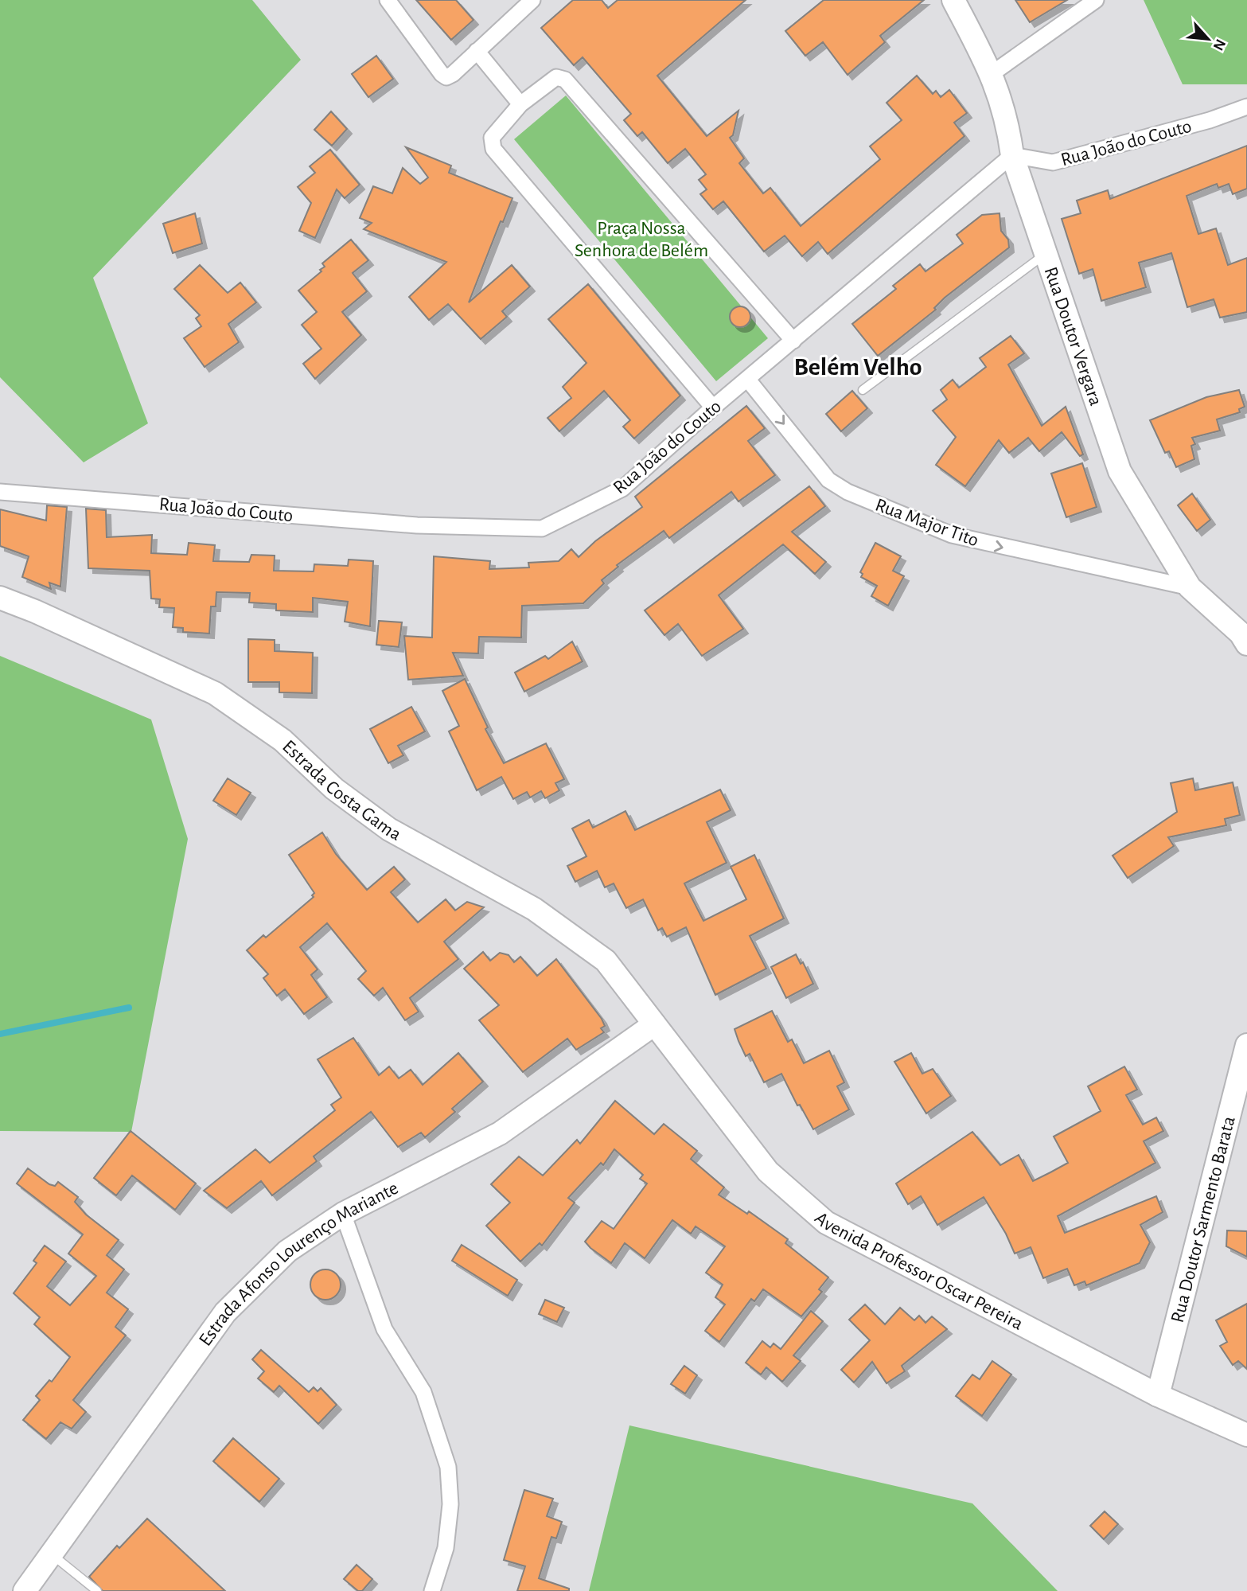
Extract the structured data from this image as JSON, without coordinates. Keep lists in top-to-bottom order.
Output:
{
  "streets": {
    "main road": [
      "Rua Doutor Vergara",
      "Estrada Costa Gama",
      "Rua Doutor Sarmento Barata",
      "Estrada Afonso Lourenço Mariante",
      "Avenida Professor Oscar Pereira"
    ],
    "street": ["Rua João do Couto", "Rua Major Tito"]
  },
  "crossings": [
    ["Rua João do Couto", "Rua Doutor Vergara"],
    ["Rua João do Couto", "Rua Major Tito"],
    ["Rua Doutor Vergara", "Rua Major Tito"],
    ["Estrada Costa Gama", "Estrada Afonso Lourenço Mariante"],
    ["Estrada Costa Gama", "Avenida Professor Oscar Pereira"],
    ["Rua Doutor Sarmento Barata", "Avenida Professor Oscar Pereira"],
    ["Estrada Afonso Lourenço Mariante", "Avenida Professor Oscar Pereira"]
  ],
  "one_way": ["Rua Major Tito"],
  "districts": ["Belém Velho"],
  "parks": ["Praça Nossa Senhora de Belém"],
  "north": "bottom right"
}
